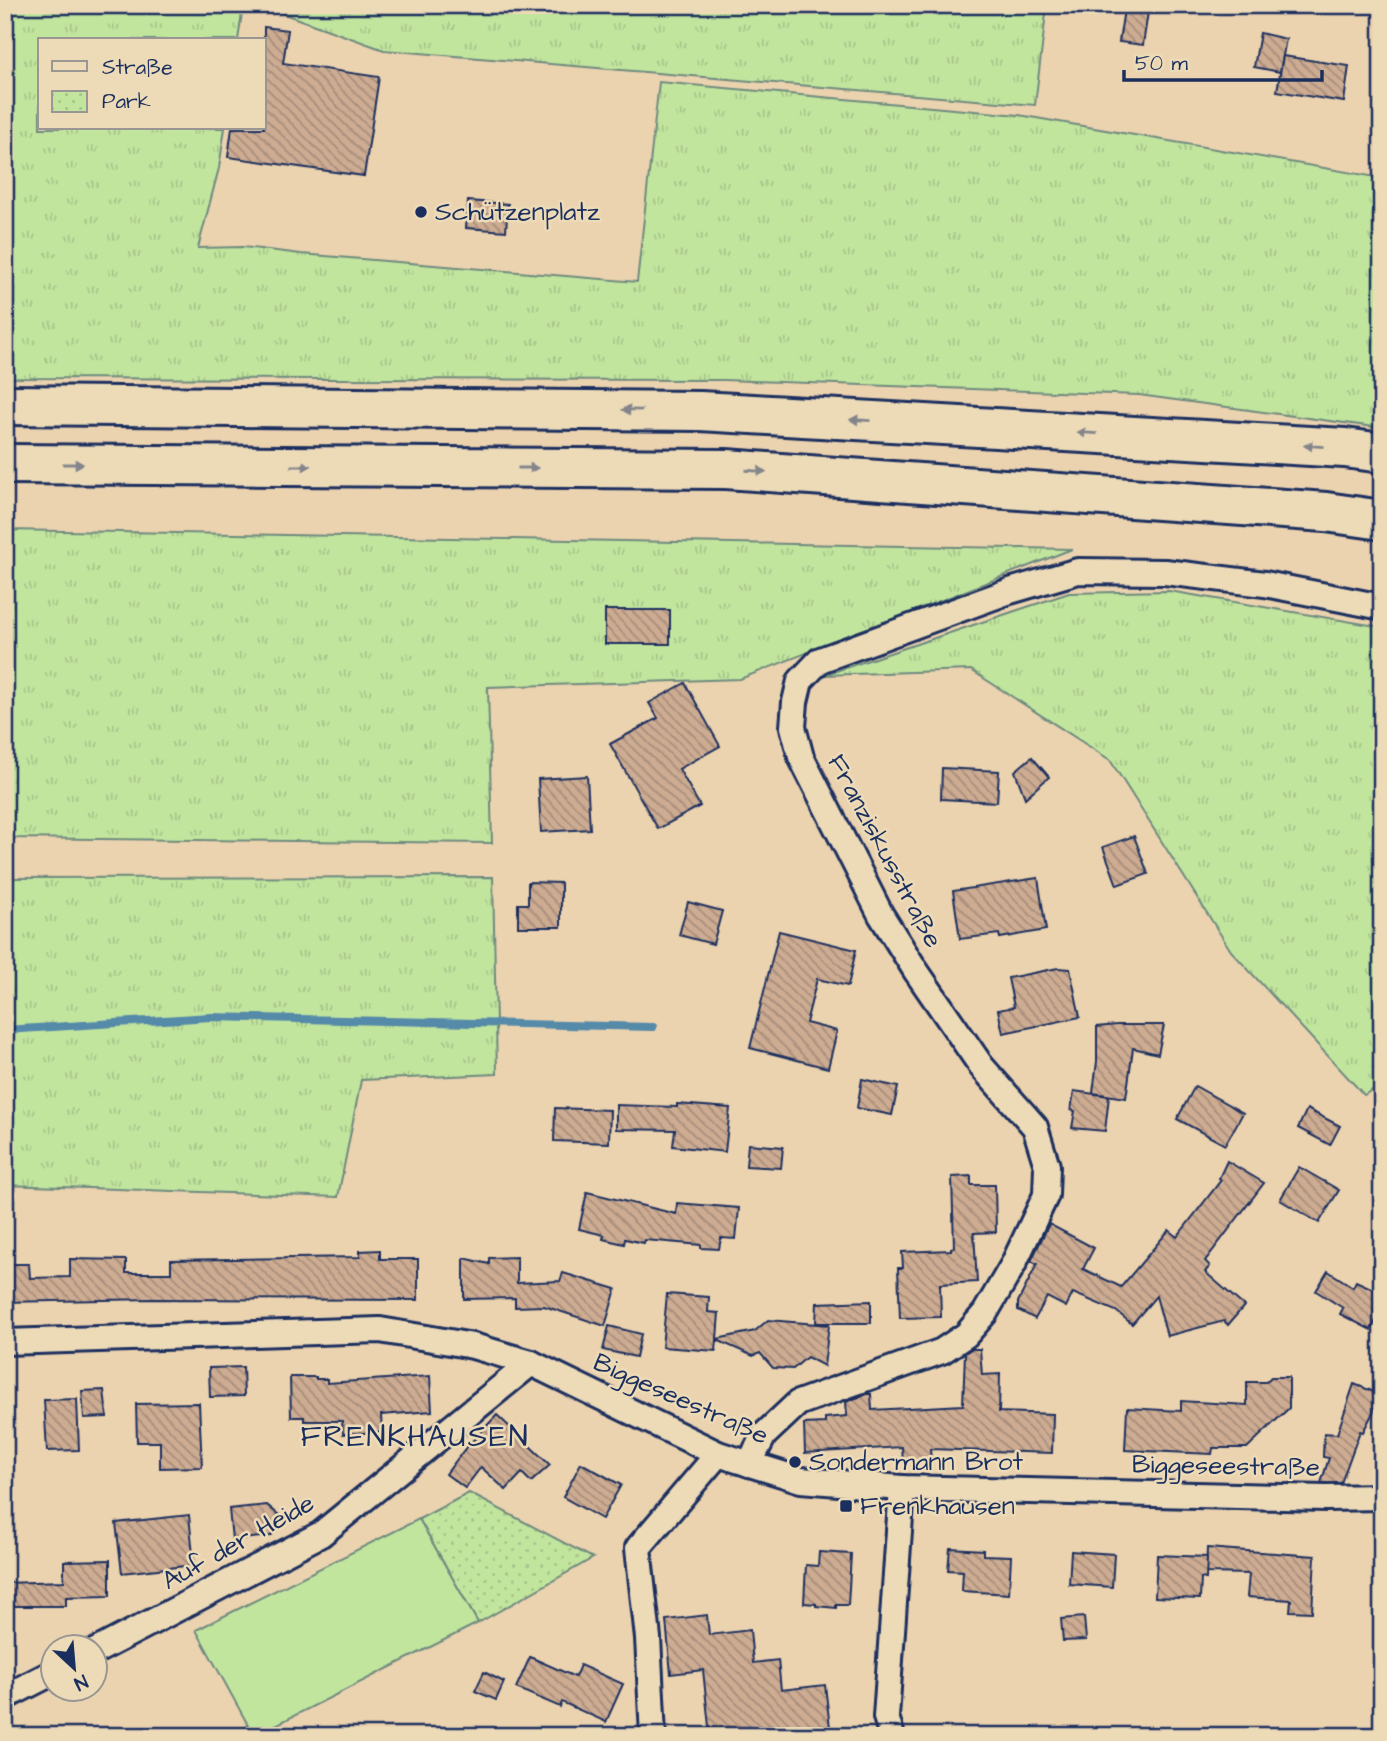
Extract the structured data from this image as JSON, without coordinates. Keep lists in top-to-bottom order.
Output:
{
  "streets": {
    "street": ["Franziskusstraße", "Biggeseestraße", "Auf der Heide"]
  },
  "crossings": [
    ["Franziskusstraße", "Biggeseestraße"],
    ["Biggeseestraße", "Auf der Heide"]
  ],
  "districts": ["FRENKHAUSEN"],
  "places": {
    "other": ["Schützenplatz", "Sondermann Brot"],
    "transit": ["Frenkhausen"]
  },
  "legend": ["Straße", "Park"],
  "scale_bar": "50 m",
  "north": "bottom right"
}
